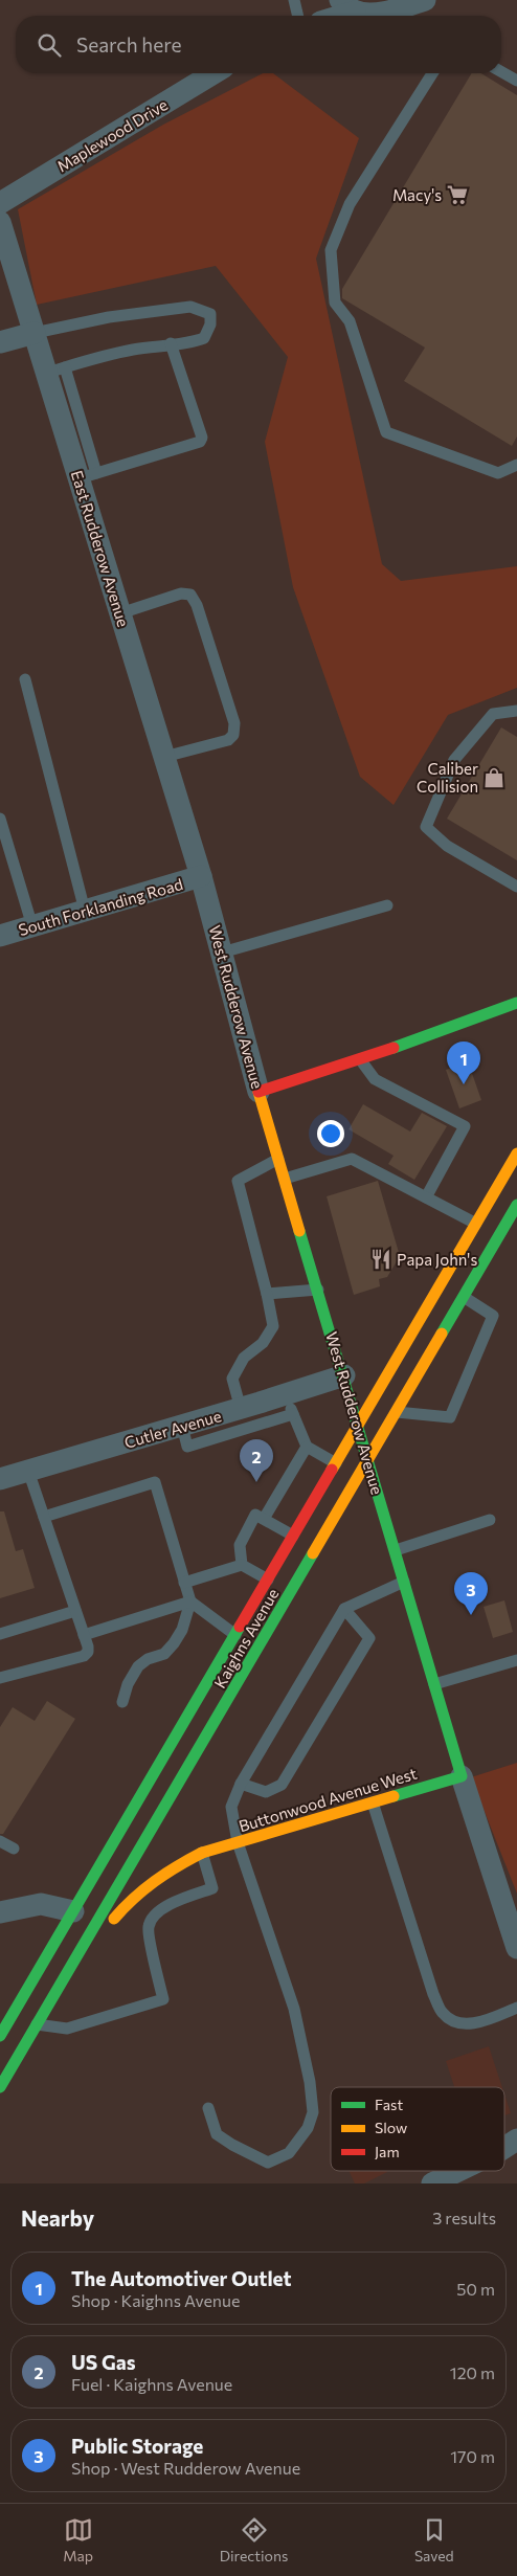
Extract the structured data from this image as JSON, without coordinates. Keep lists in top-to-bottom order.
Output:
{
  "streets": {
    "main road": ["West Rudderow Avenue", "Kaighns Avenue", "Buttonwood Avenue West"],
    "street": [
      "Maplewood Drive",
      "East Rudderow Avenue",
      "South Forklanding Road",
      "Cutler Avenue"
    ]
  },
  "crossings": [
    ["East Rudderow Avenue", "South Forklanding Road"],
    ["East Rudderow Avenue", "West Rudderow Avenue"],
    ["South Forklanding Road", "West Rudderow Avenue"],
    ["West Rudderow Avenue", "Cutler Avenue"],
    ["West Rudderow Avenue", "Kaighns Avenue"],
    ["West Rudderow Avenue", "Buttonwood Avenue West"],
    ["Kaighns Avenue", "Buttonwood Avenue West"]
  ],
  "places": {
    "supermarket": ["Macy's"],
    "shop": ["Caliber Collision"],
    "restaurant": ["Papa John's"]
  },
  "legend": ["Fast", "Slow", "Jam"],
  "page": {
    "search": "Search here",
    "pins": ["1", "2", "3"],
    "heading": ["Nearby", "3 results"],
    "list": [
      {
        "mark": "1",
        "name": "The Automotiver Outlet",
        "note": "Shop · Kaighns Avenue",
        "value": "50 m"
      },
      {
        "mark": "2",
        "name": "US Gas",
        "note": "Fuel · Kaighns Avenue",
        "value": "120 m"
      },
      {
        "mark": "3",
        "name": "Public Storage",
        "note": "Shop · West Rudderow Avenue",
        "value": "170 m"
      }
    ],
    "nav": ["Map", "Directions", "Saved"]
  }
}
